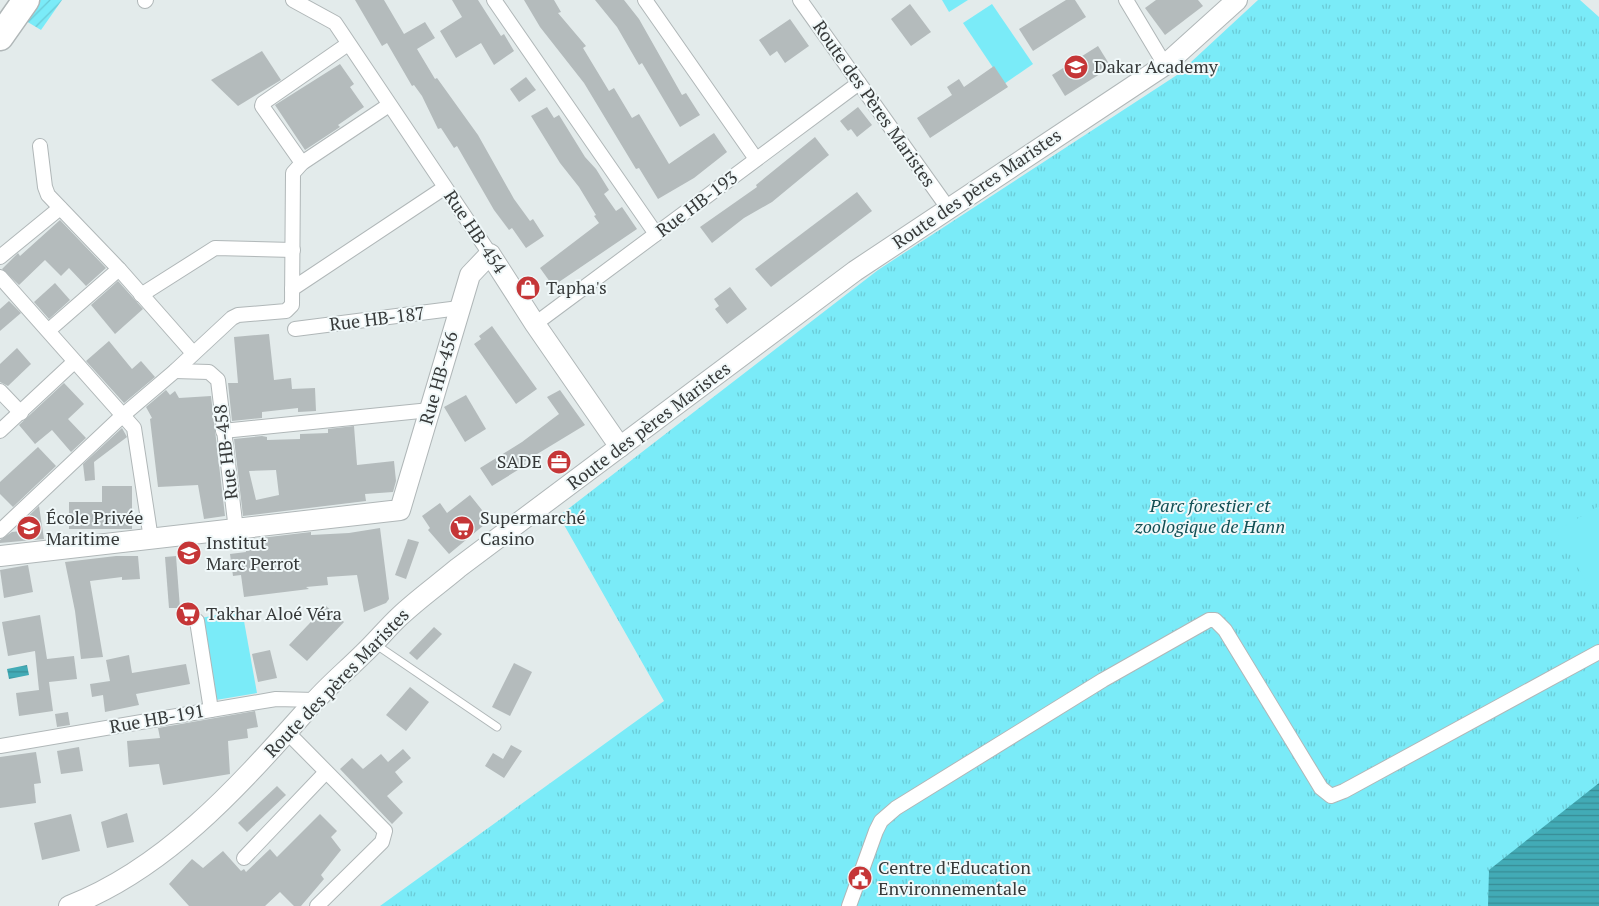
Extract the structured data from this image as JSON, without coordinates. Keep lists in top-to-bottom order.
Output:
{
  "streets": {
    "street": [
      "Route des Pères Maristes",
      "Route des pères Maristes",
      "Rue HB-193",
      "Rue HB-454",
      "Rue HB-187",
      "Rue HB-456",
      "Rue HB-458",
      "Rue HB-191"
    ]
  },
  "crossings": [
    ["Route des Pères Maristes", "Route des pères Maristes"],
    ["Route des Pères Maristes", "Rue HB-193"],
    ["Route des pères Maristes", "Rue HB-454"],
    ["Route des pères Maristes", "Rue HB-191"],
    ["Rue HB-193", "Rue HB-454"],
    ["Rue HB-454", "Rue HB-456"],
    ["Rue HB-187", "Rue HB-456"],
    ["Rue HB-456", "Rue HB-458"]
  ],
  "parks": ["Parc forestier et zoologique de Hann"],
  "places": {
    "school or university": ["Dakar Academy", "École Privée Maritime", "Institut Marc Perrot"],
    "shop": ["Tapha's"],
    "office": ["SADE"],
    "supermarket": ["Supermarché Casino", "Takhar Aloé Véra"],
    "public building": ["Centre d'Education Environnementale"]
  }
}
